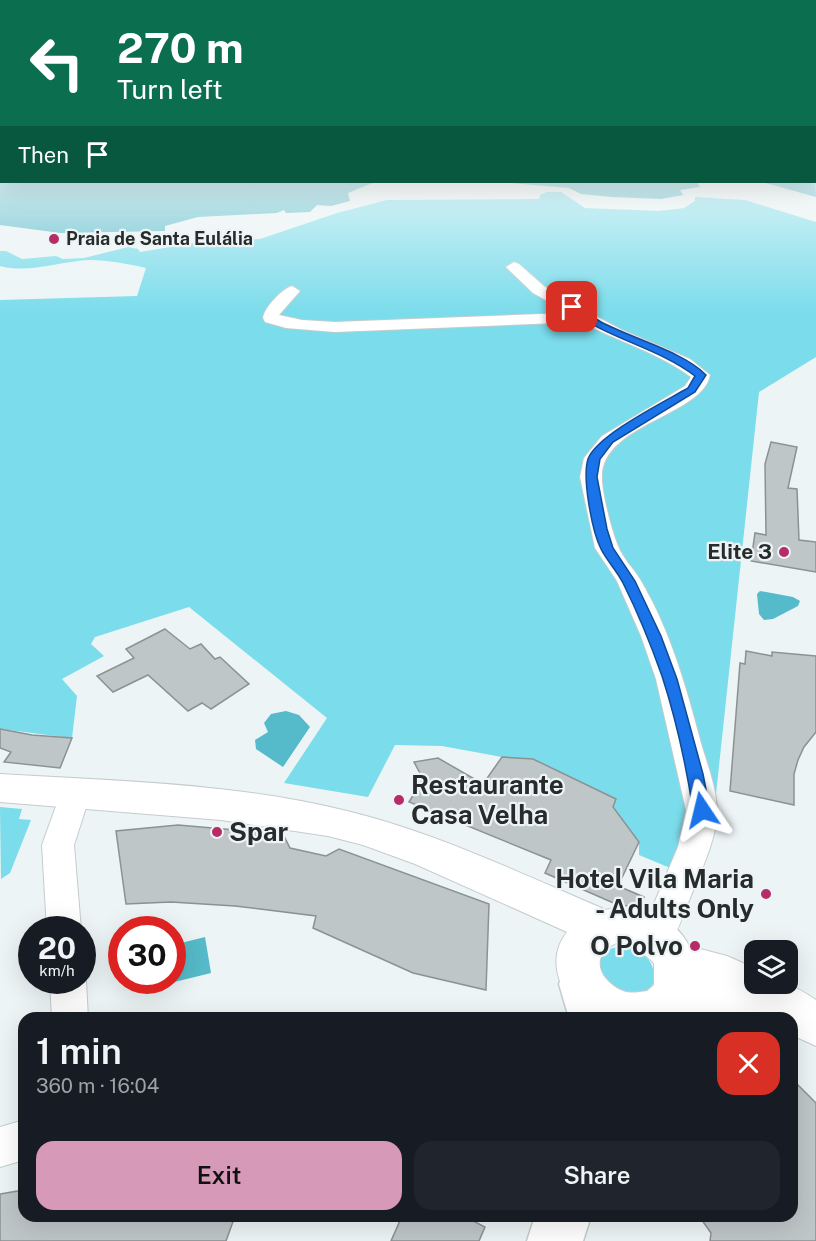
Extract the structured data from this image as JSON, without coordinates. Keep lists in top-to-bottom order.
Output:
{
  "places": [
    "Praia de Santa Eulália",
    "Elite 3",
    "Restaurante Casa Velha",
    "Spar",
    "Hotel Vila Maria - Adults Only",
    "O Polvo"
  ],
  "page": {
    "turn": ["270 m", "Turn left"],
    "then": "Then",
    "speed": "20 km/h",
    "limit": "30",
    "heading": ["1 min", "360 m · 16:04"],
    "buttons": ["Exit", "Share"]
  }
}
